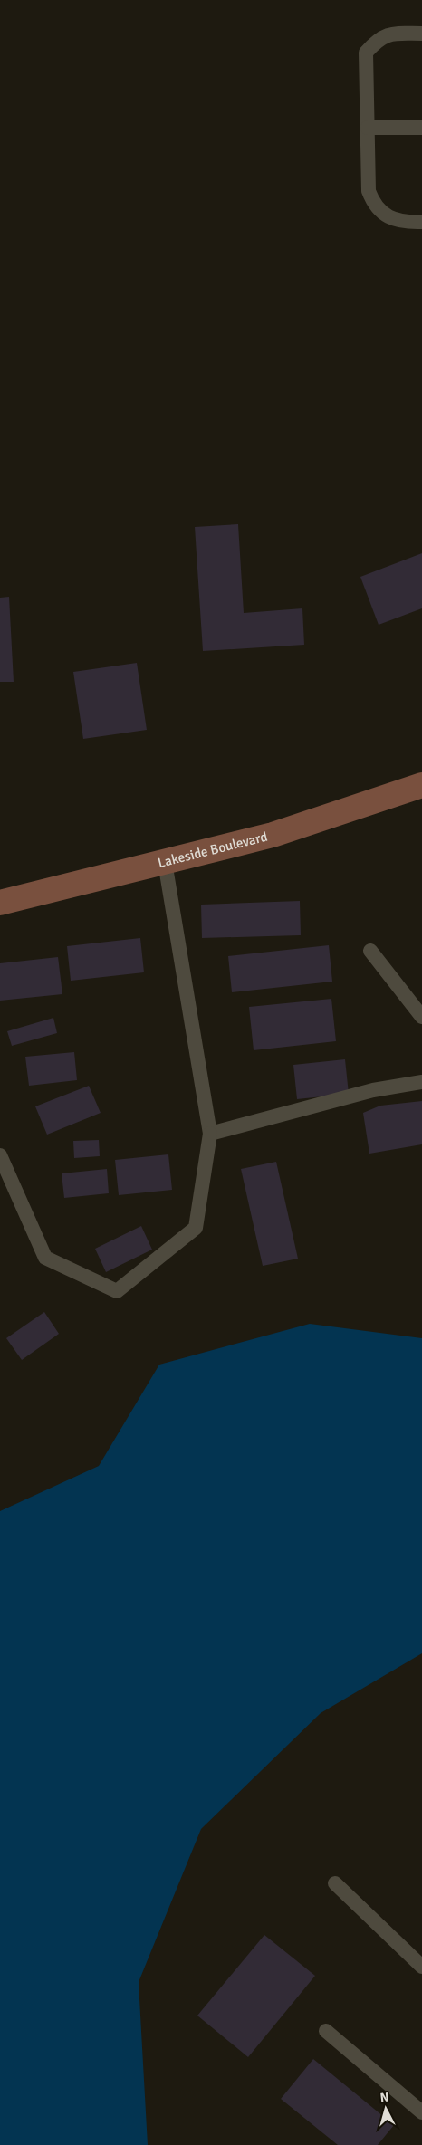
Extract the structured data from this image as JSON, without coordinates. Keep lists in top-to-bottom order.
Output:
{
  "streets": {
    "street": ["Lakeside Boulevard"]
  },
  "north": "top"
}
